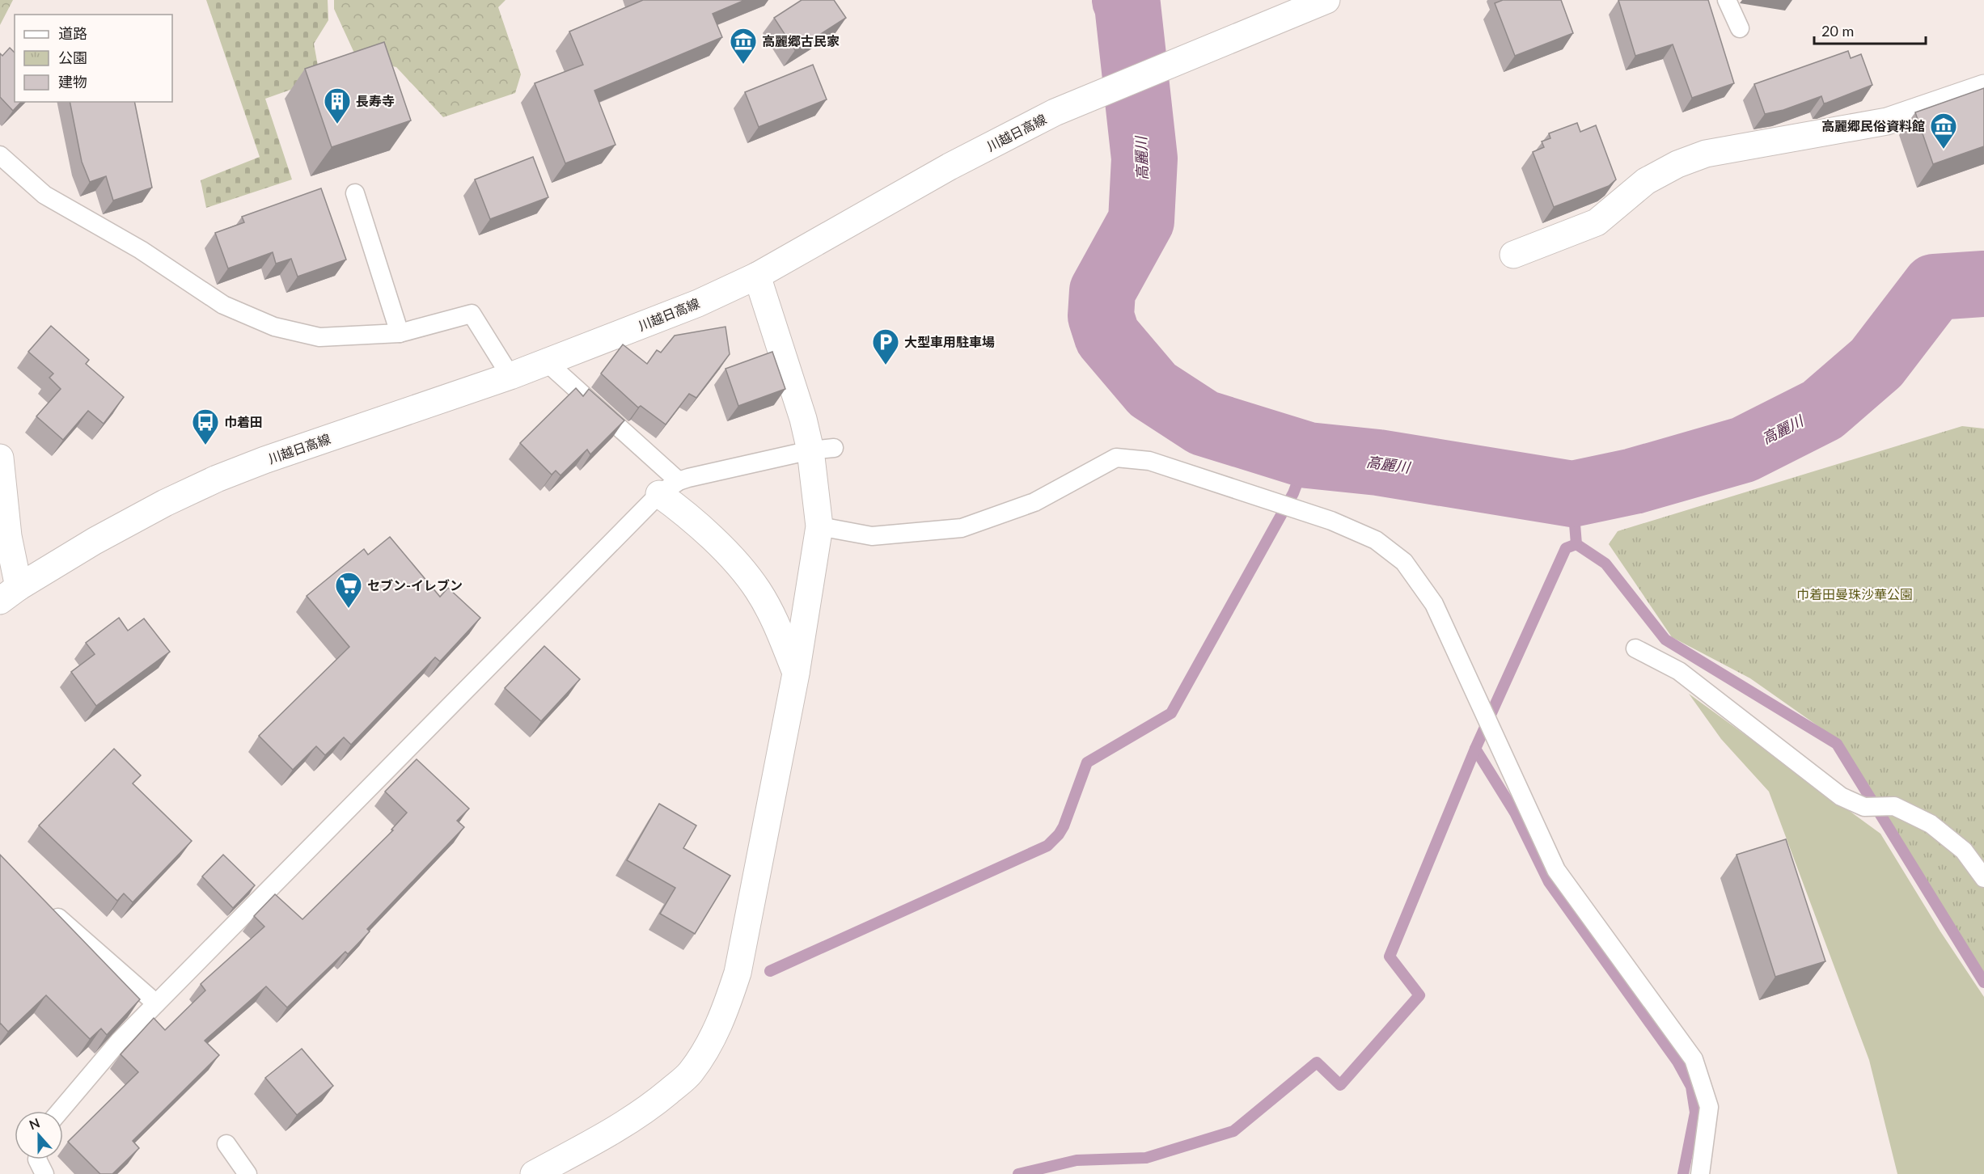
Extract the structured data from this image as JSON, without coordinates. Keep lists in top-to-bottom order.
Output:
{
  "streets": {
    "street": ["川越日高線"]
  },
  "water": ["高麗川"],
  "parks": ["巾着田曼珠沙華公園"],
  "places": {
    "museum": ["高麗郷古民家", "高麗郷民俗資料館"],
    "building": ["長寿寺"],
    "parking": ["大型車用駐車場"],
    "bus stop": ["巾着田"],
    "supermarket": ["セブン-イレブン"]
  },
  "legend": ["道路", "公園", "建物"],
  "scale_bar": "20 m",
  "north": "top"
}
